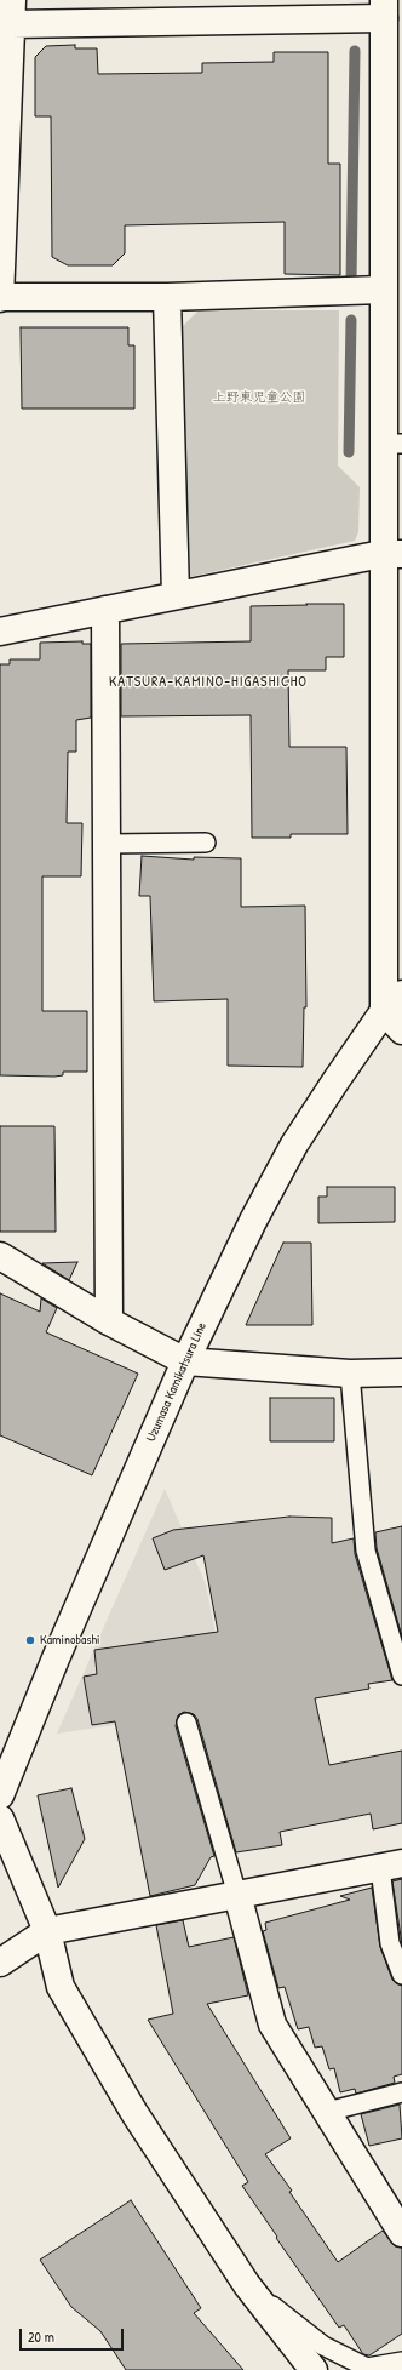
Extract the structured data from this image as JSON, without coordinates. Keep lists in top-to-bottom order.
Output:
{
  "streets": {
    "street": ["Uzumasa Kamikatsura Line"]
  },
  "districts": ["KATSURA-KAMINO-HIGASHICHO"],
  "parks": ["上野東児童公園"],
  "places": ["Kaminobashi"],
  "scale_bar": "20 m"
}
